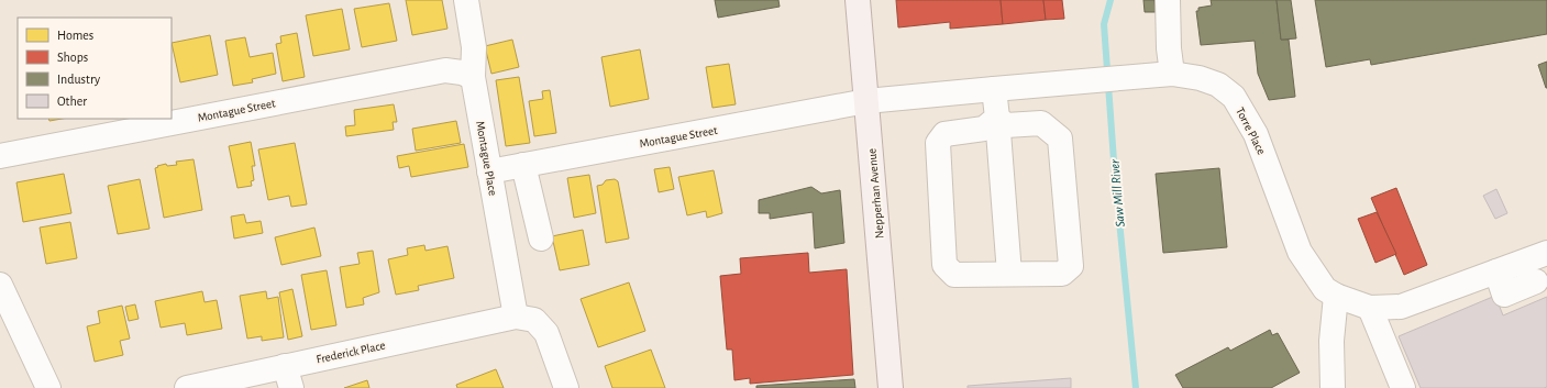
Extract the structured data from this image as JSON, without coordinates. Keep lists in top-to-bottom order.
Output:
{
  "streets": {
    "main road": ["Nepperhan Avenue"],
    "street": [
      "Montague Street",
      "Torre Place",
      "Montague Place",
      "Frederick Place"
    ]
  },
  "crossings": [
    ["Montague Street", "Torre Place"],
    ["Montague Street", "Montague Place"],
    ["Montague Street", "Nepperhan Avenue"],
    ["Torre Place", "Nepperhan Avenue"],
    ["Montague Place", "Frederick Place"]
  ],
  "water": ["Saw Mill River"],
  "legend": [
    "Homes",
    "Shops",
    "Industry",
    "Other"
  ]
}
